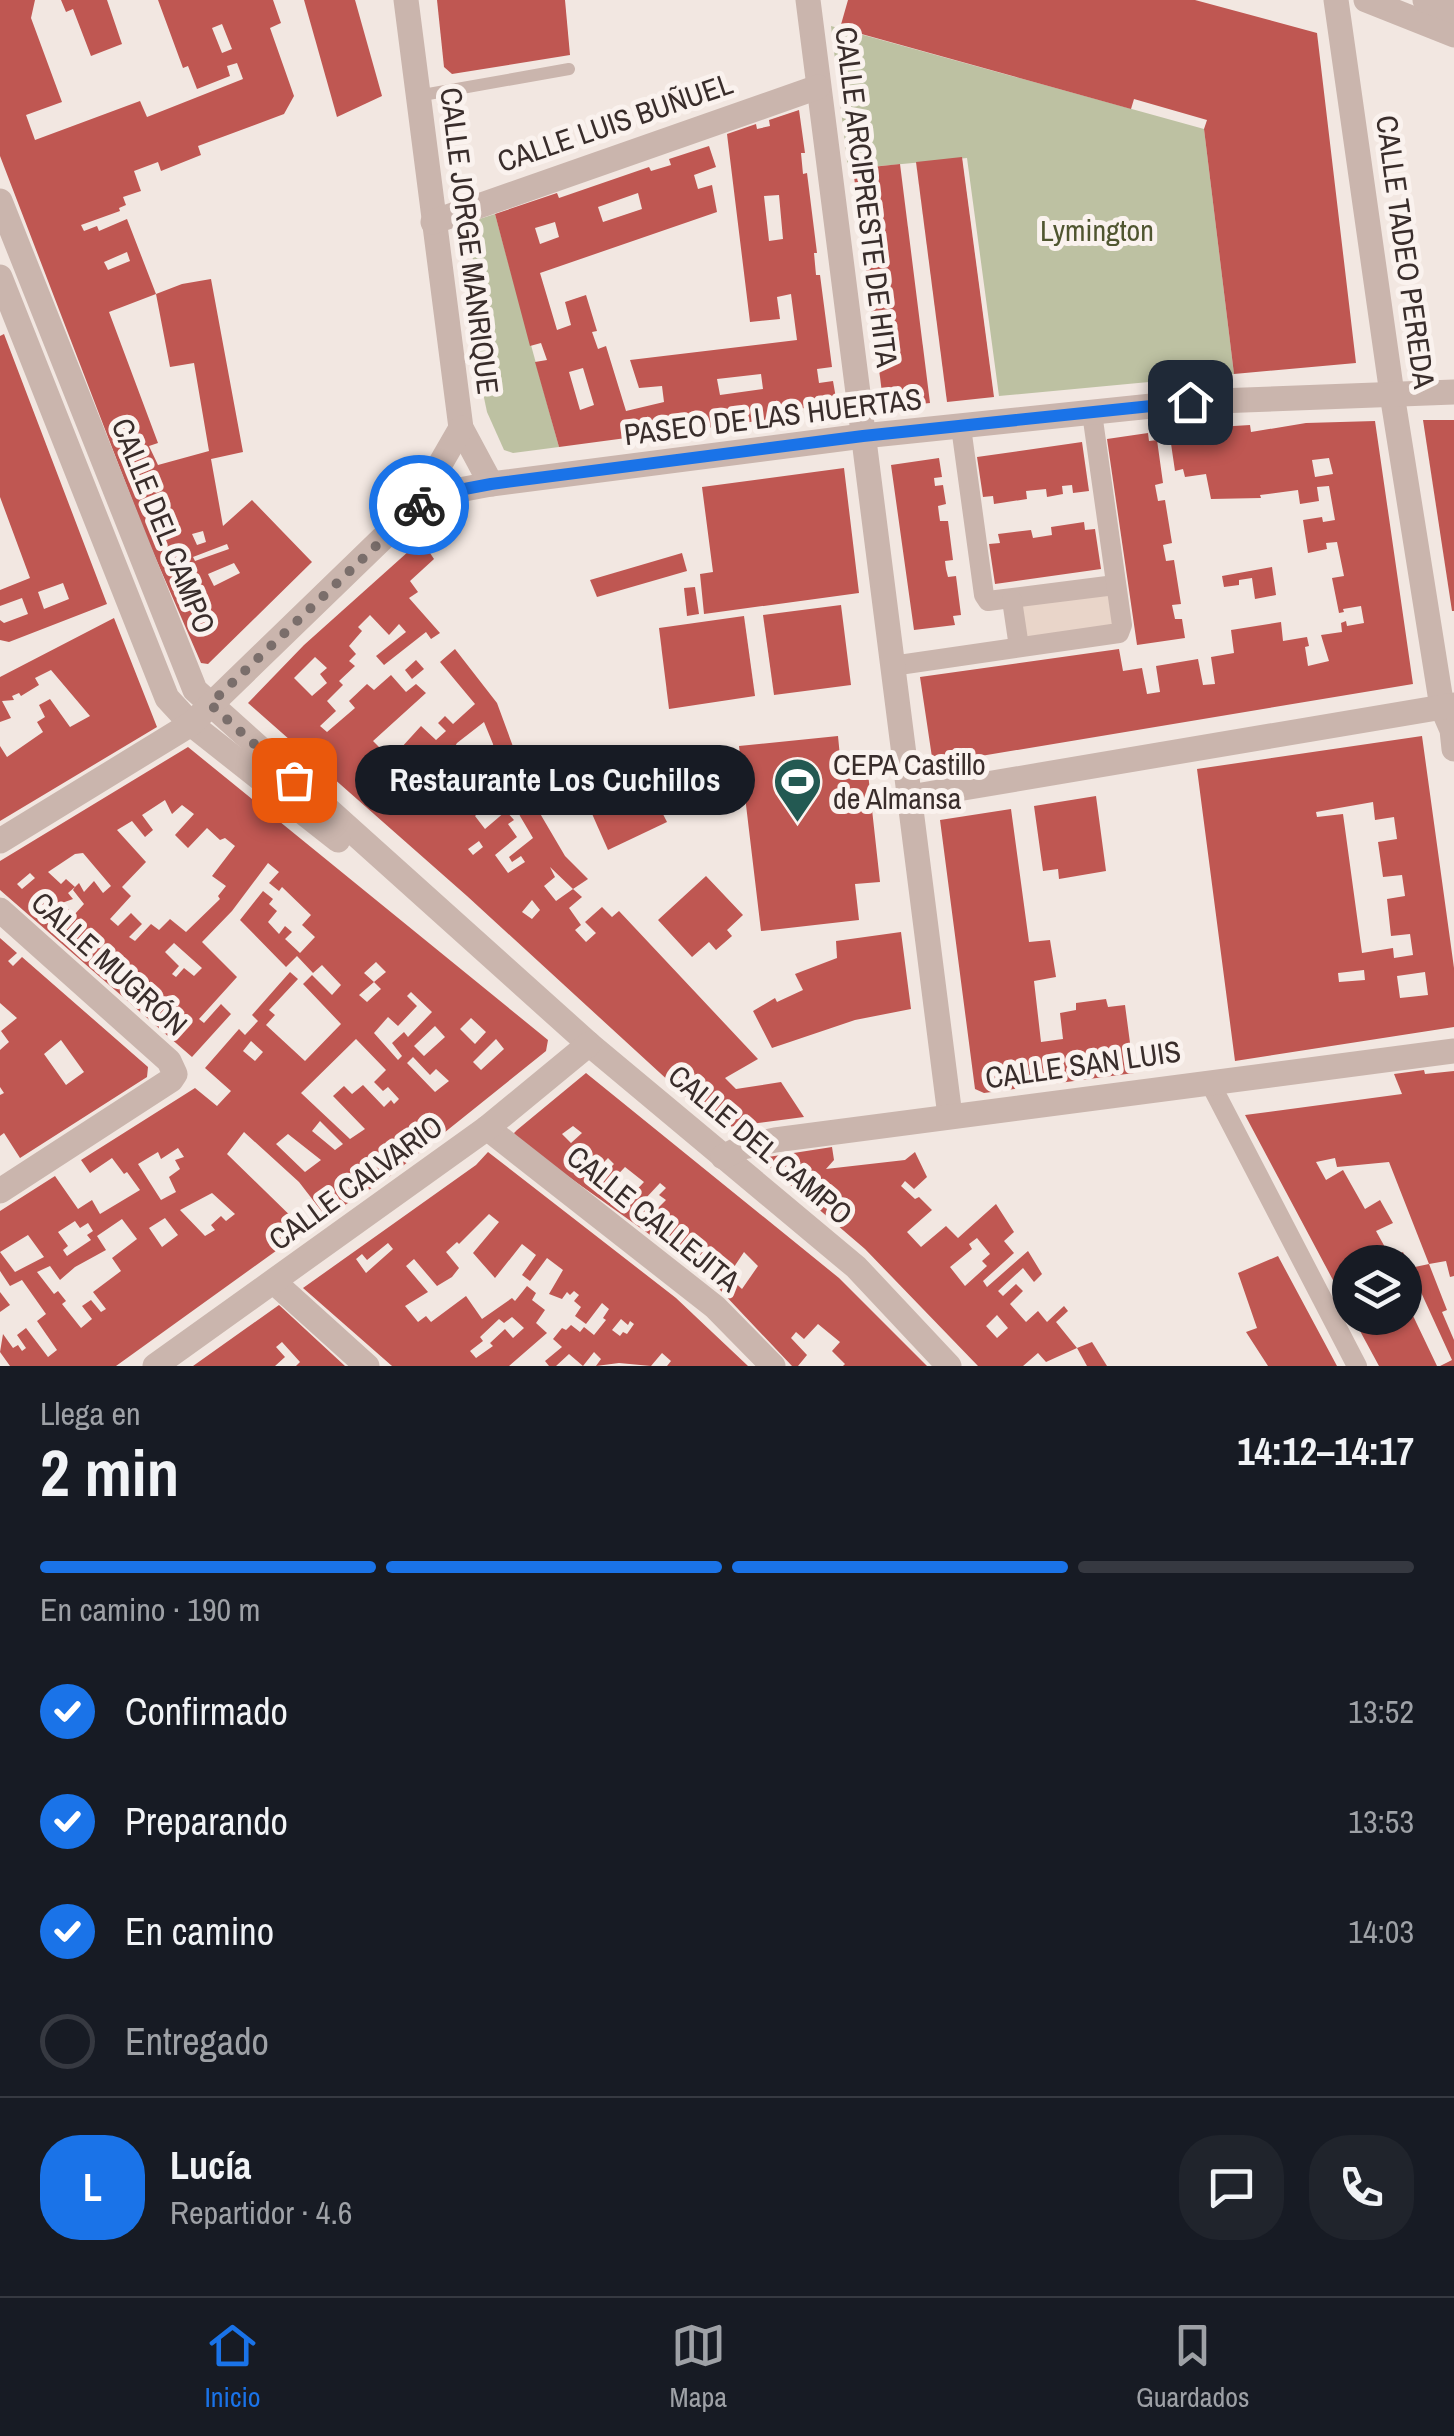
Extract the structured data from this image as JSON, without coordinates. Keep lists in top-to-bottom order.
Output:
{
  "streets": {
    "street": [
      "CALLE LUIS BUÑUEL",
      "CALLE ARCIPRESTE DE HITA",
      "CALLE JORGE MANRIQUE",
      "CALLE TADEO PEREDA",
      "PASEO DE LAS HUERTAS",
      "CALLE DEL CAMPO",
      "CALLE MUGRÓN",
      "CALLE SAN LUIS",
      "CALLE CALVARIO",
      "CALLE CALLEJITA"
    ]
  },
  "crossings": [
    ["CALLE LUIS BUÑUEL", "CALLE ARCIPRESTE DE HITA"],
    ["CALLE LUIS BUÑUEL", "CALLE JORGE MANRIQUE"],
    ["CALLE ARCIPRESTE DE HITA", "PASEO DE LAS HUERTAS"],
    ["CALLE ARCIPRESTE DE HITA", "CALLE SAN LUIS"],
    ["CALLE JORGE MANRIQUE", "PASEO DE LAS HUERTAS"],
    ["CALLE TADEO PEREDA", "PASEO DE LAS HUERTAS"],
    ["PASEO DE LAS HUERTAS", "CALLE DEL CAMPO"],
    ["CALLE DEL CAMPO", "CALLE SAN LUIS"],
    ["CALLE DEL CAMPO", "CALLE CALVARIO"],
    ["CALLE CALVARIO", "CALLE CALLEJITA"]
  ],
  "parks": ["Lymington"],
  "places": {
    "other": ["Restaurante Los Cuchillos"],
    "sports": ["CEPA Castillo de Almansa"]
  },
  "page": {
    "bubble": "Restaurante Los Cuchillos",
    "heading": ["2 min", "Llega en", "14:12–14:17"],
    "panel": ["Lucía", "Repartidor · 4.6"],
    "bar": "En camino · 190 m",
    "list": [
      ["Confirmado", "13:52"],
      ["Preparando", "13:53"],
      ["En camino", "14:03"],
      "Entregado"
    ],
    "round": "L",
    "tabs": ["Inicio", "Mapa", "Guardados"]
  }
}
